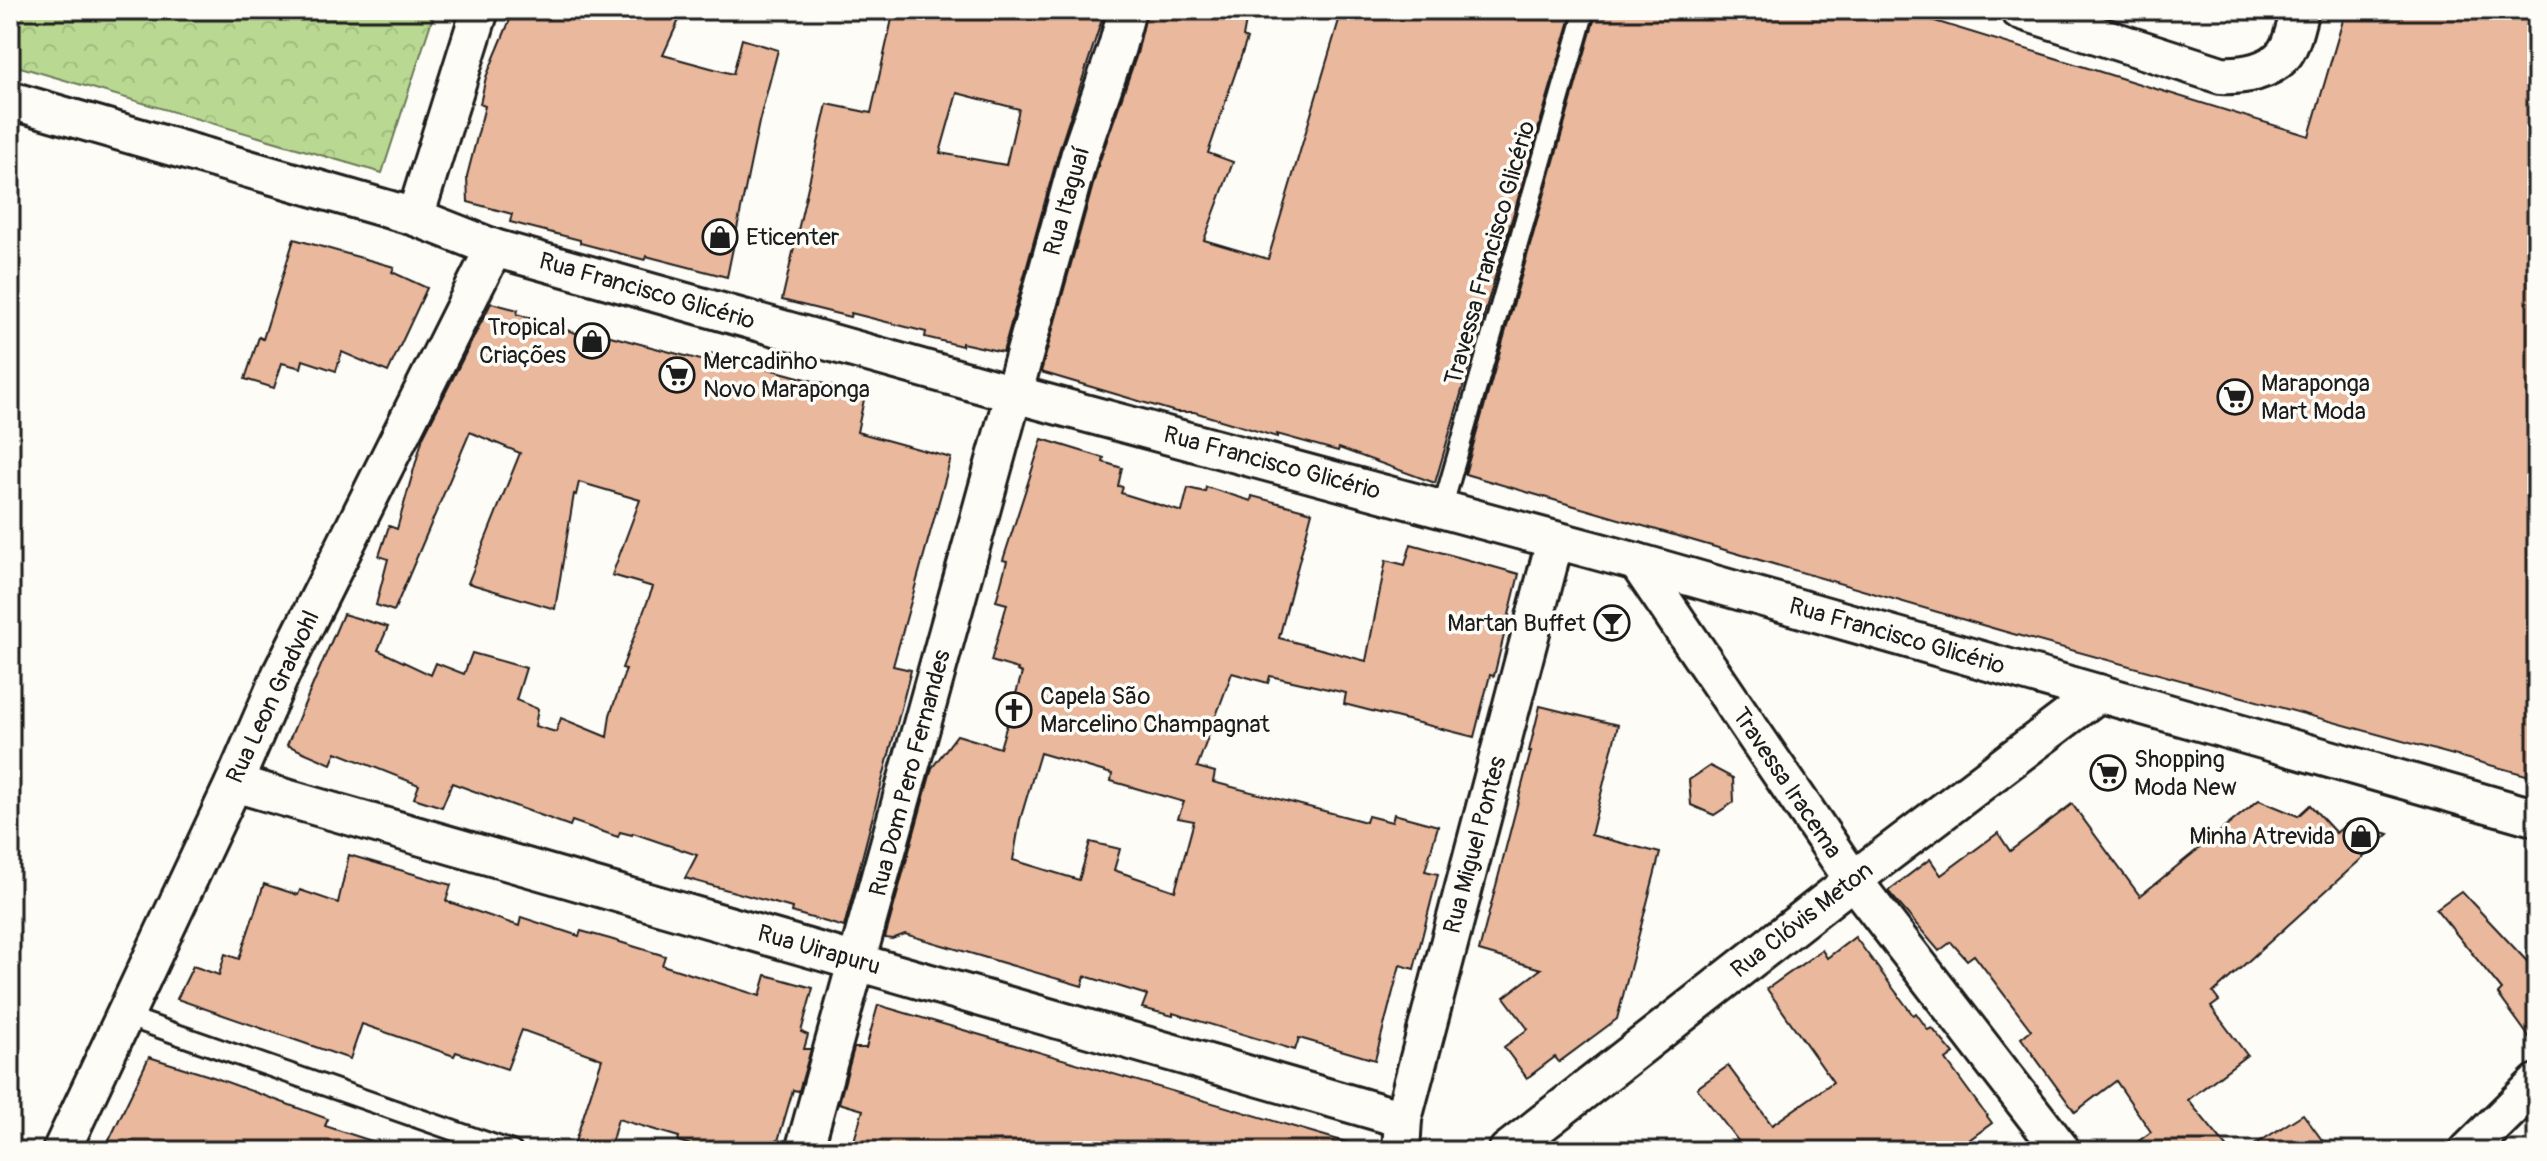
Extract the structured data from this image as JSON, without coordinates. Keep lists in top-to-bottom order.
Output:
{
  "streets": {
    "street": [
      "Rua Itaguaí",
      "Rua Francisco Glicério",
      "Rua Leon Gradvohl",
      "Rua Dom Pero Fernandes",
      "Travessa Iracema",
      "Rua Miguel Pontes",
      "Rua Clóvis Meton",
      "Rua Uirapuru"
    ],
    "lane": ["Travessa Francisco Glicério"]
  },
  "crossings": [
    ["Rua Itaguaí", "Rua Francisco Glicério"],
    ["Rua Itaguaí", "Rua Dom Pero Fernandes"],
    ["Travessa Francisco Glicério", "Rua Francisco Glicério"],
    ["Rua Francisco Glicério", "Rua Leon Gradvohl"],
    ["Rua Francisco Glicério", "Rua Dom Pero Fernandes"],
    ["Rua Francisco Glicério", "Travessa Iracema"],
    ["Rua Francisco Glicério", "Rua Miguel Pontes"],
    ["Rua Francisco Glicério", "Rua Clóvis Meton"],
    ["Rua Leon Gradvohl", "Rua Uirapuru"],
    ["Rua Dom Pero Fernandes", "Rua Uirapuru"],
    ["Travessa Iracema", "Rua Clóvis Meton"],
    ["Rua Miguel Pontes", "Rua Uirapuru"]
  ],
  "places": {
    "shop": ["Eticenter", "Tropical Criações", "Minha Atrevida"],
    "supermarket": ["Mercadinho Novo Maraponga", "Maraponga Mart Moda", "Shopping Moda New"],
    "bar": ["Martan Buffet"],
    "church": ["Capela São Marcelino Champagnat"]
  }
}
